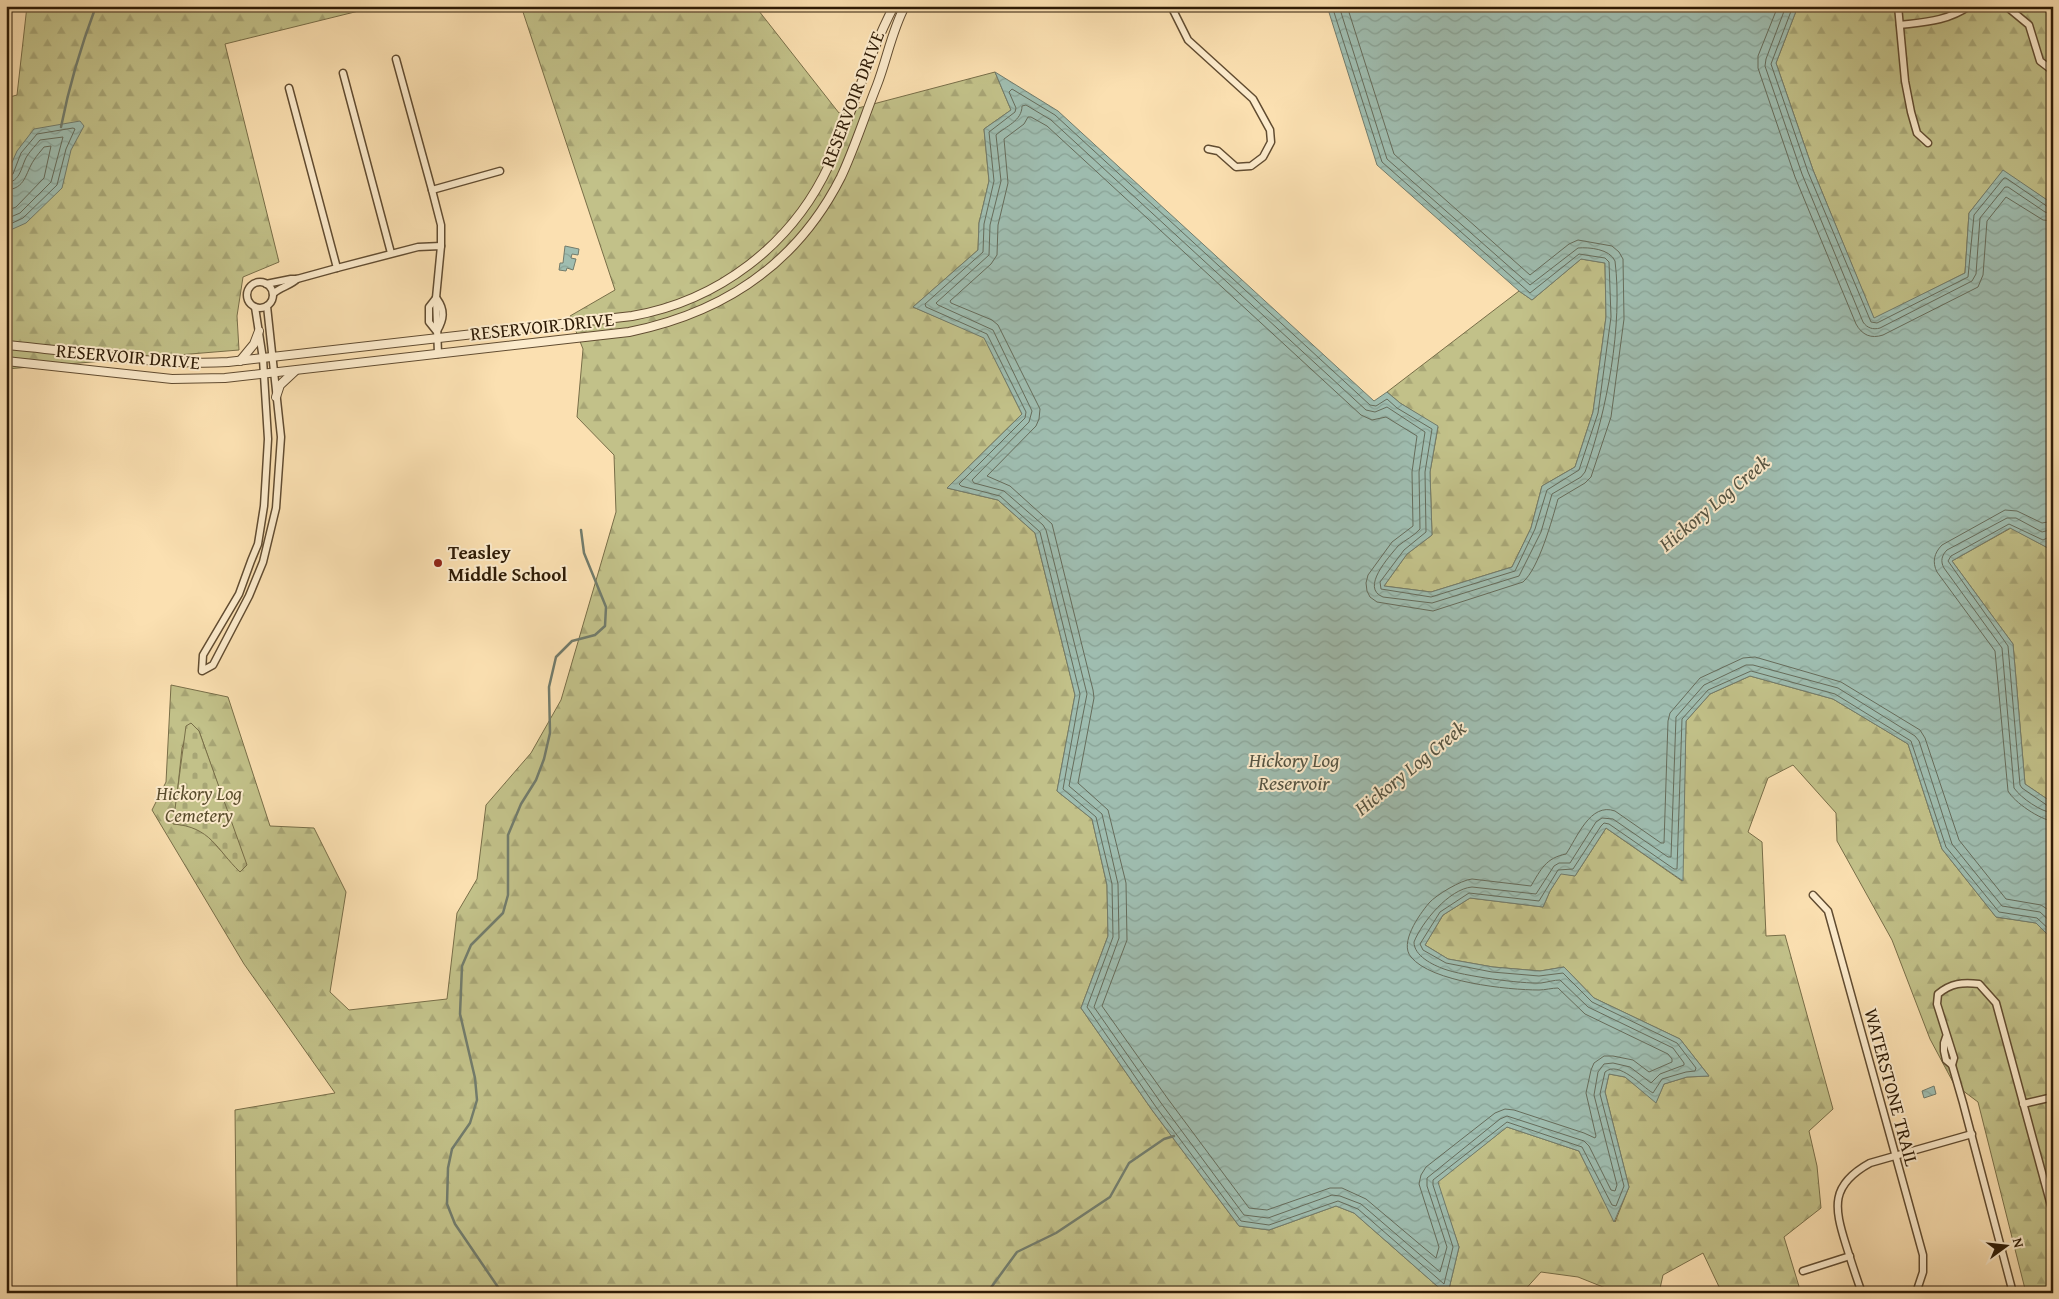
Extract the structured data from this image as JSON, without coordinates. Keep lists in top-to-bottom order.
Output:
{
  "streets": {
    "street": ["RESERVOIR DRIVE", "WATERSTONE TRAIL"]
  },
  "water": ["Hickory Log Creek", "Hickory Log Reservoir"],
  "parks": ["Hickory Log Cemetery"],
  "places": ["Teasley Middle School"],
  "north": "right"
}
